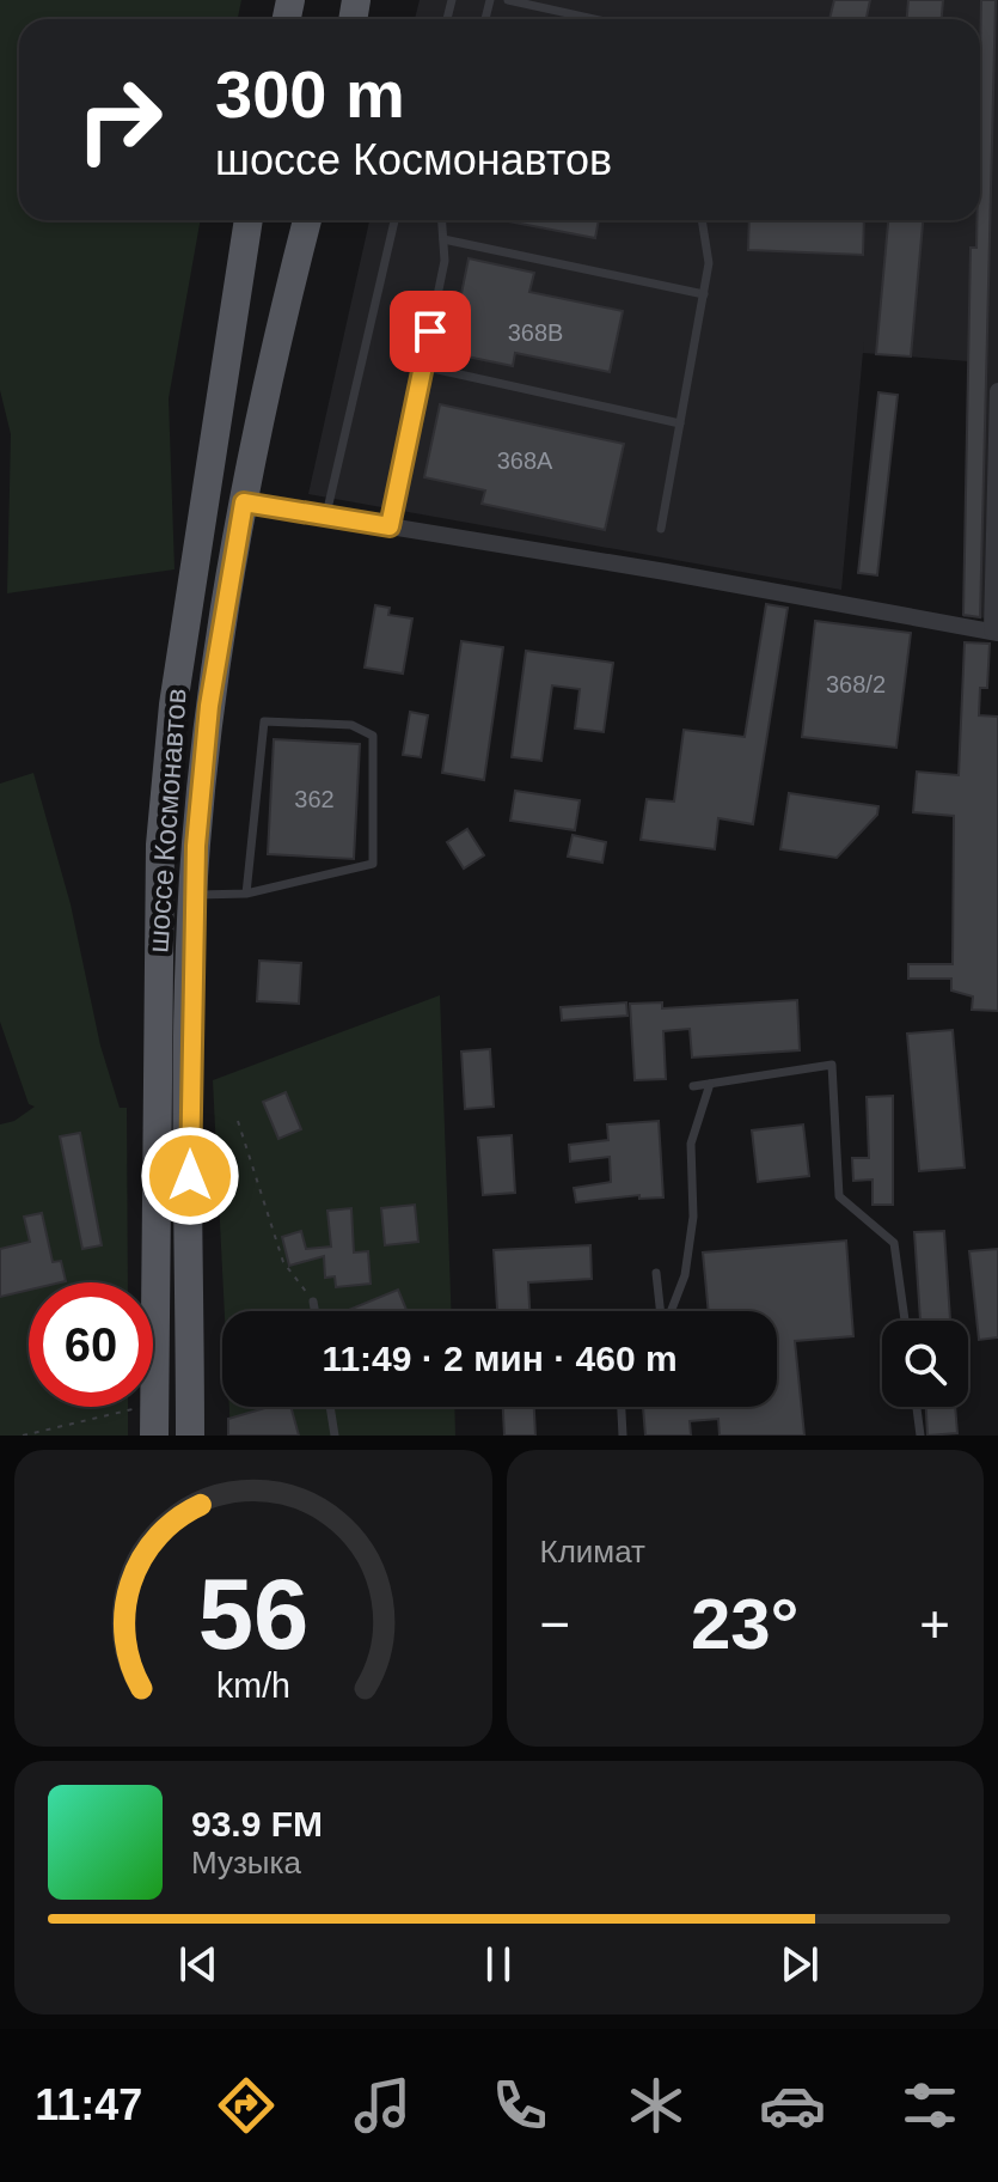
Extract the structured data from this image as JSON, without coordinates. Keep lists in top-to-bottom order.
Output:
{
  "streets": {
    "main road": ["шоссе Космонавтов"]
  },
  "house_numbers": [
    "368В",
    "368А",
    "368/2",
    "362"
  ],
  "page": {
    "turn": ["300 m", "шоссе Космонавтов"],
    "limit": "60",
    "trip": "11:49 · 2 мин · 460 m",
    "tile": "Климат",
    "heat": ["−", "23°", "+"],
    "song": ["93.9 FM", "Музыка"],
    "tabs": "11:47",
    "gauge": ["56", "km/h"]
  }
}
